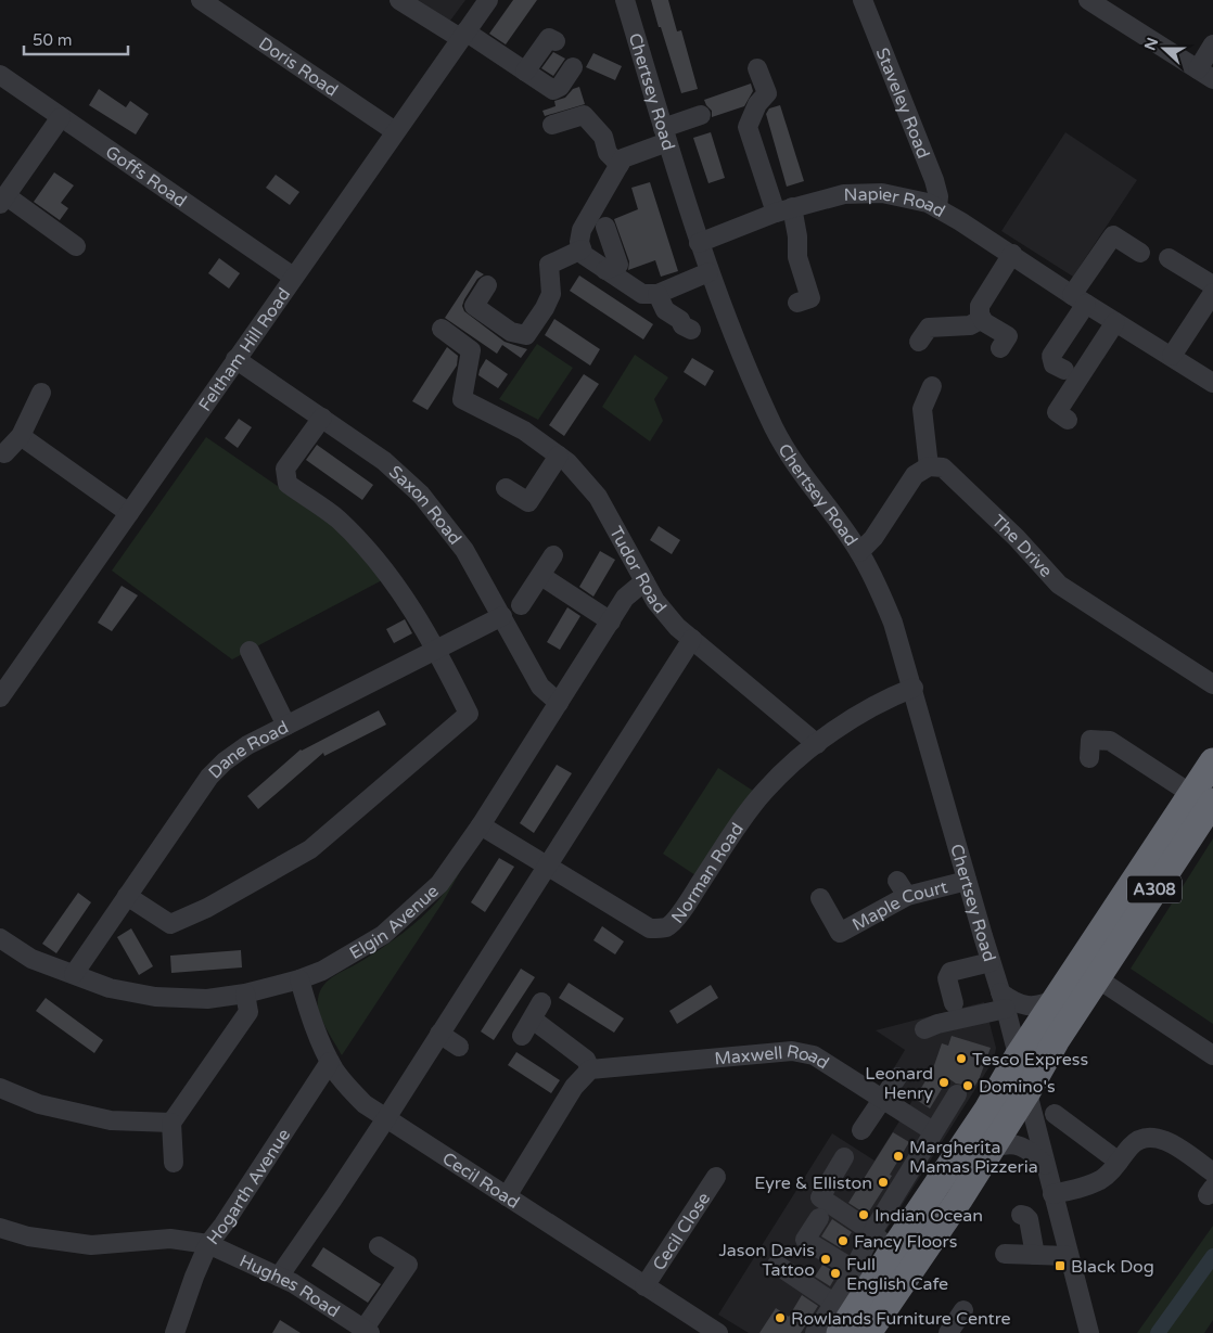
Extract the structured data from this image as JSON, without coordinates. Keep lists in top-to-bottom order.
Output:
{
  "streets": {
    "highway": ["A308"],
    "street": [
      "Doris Road",
      "Chertsey Road",
      "Staveley Road",
      "Goffs Road",
      "Napier Road",
      "Feltham Hill Road",
      "Saxon Road",
      "The Drive",
      "Tudor Road",
      "Dane Road",
      "Norman Road",
      "Maple Court",
      "Elgin Avenue",
      "Maxwell Road",
      "Cecil Road",
      "Hogarth Avenue",
      "Cecil Close",
      "Hughes Road"
    ]
  },
  "crossings": [
    ["Doris Road", "Feltham Hill Road"],
    ["Chertsey Road", "Napier Road"],
    ["Chertsey Road", "Norman Road"],
    ["Chertsey Road", "A308"],
    ["Chertsey Road", "Maple Court"],
    ["Staveley Road", "Napier Road"],
    ["Goffs Road", "Feltham Hill Road"],
    ["Feltham Hill Road", "Saxon Road"],
    ["Saxon Road", "Dane Road"],
    ["Saxon Road", "Elgin Avenue"],
    ["Tudor Road", "Norman Road"],
    ["Tudor Road", "Elgin Avenue"],
    ["Dane Road", "Elgin Avenue"],
    ["Norman Road", "Elgin Avenue"],
    ["Elgin Avenue", "Cecil Road"],
    ["Cecil Road", "Hogarth Avenue"],
    ["Cecil Road", "Cecil Close"],
    ["Hogarth Avenue", "Hughes Road"]
  ],
  "places": {
    "other": [
      "Tesco Express",
      "Leonard Henry",
      "Domino's",
      "Margherita Mamas Pizzeria",
      "Eyre & Elliston",
      "Indian Ocean",
      "Fancy Floors",
      "Jason Davis Tattoo",
      "Full English Cafe",
      "Rowlands Furniture Centre"
    ],
    "transit": ["Black Dog"]
  },
  "scale_bar": "50 m",
  "north": "left"
}
